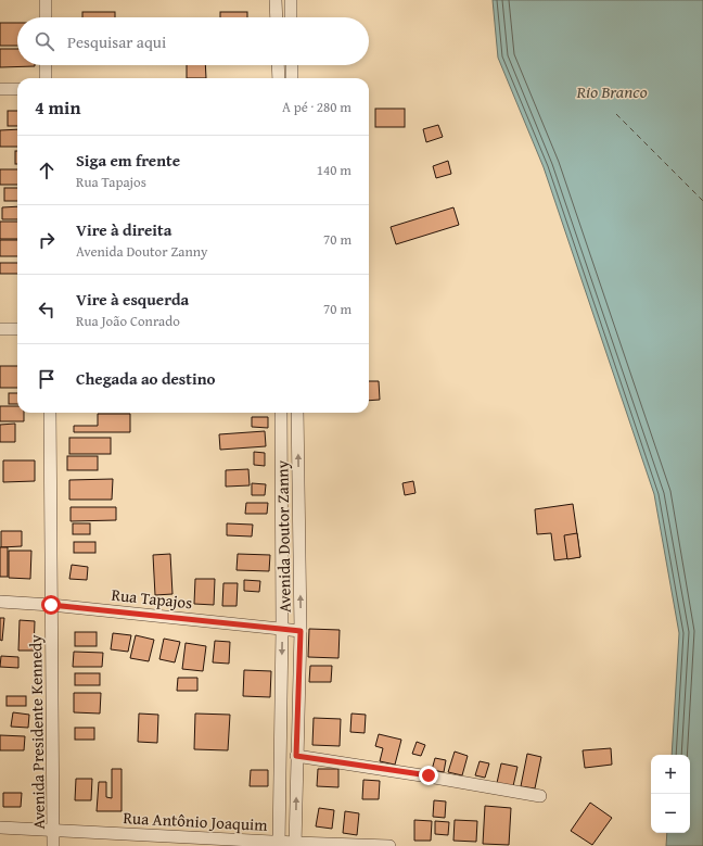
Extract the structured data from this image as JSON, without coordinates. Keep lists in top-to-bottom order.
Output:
{
  "streets": {
    "street": [
      "Avenida Doutor Zanny",
      "Rua Tapajos",
      "Avenida Presidente Kennedy",
      "Rua Antônio Joaquim"
    ]
  },
  "crossings": [
    ["Avenida Doutor Zanny", "Rua Tapajos"],
    ["Avenida Doutor Zanny", "Rua Antônio Joaquim"],
    ["Rua Tapajos", "Avenida Presidente Kennedy"],
    ["Avenida Presidente Kennedy", "Rua Antônio Joaquim"]
  ],
  "water": ["Rio Branco"],
  "page": {
    "search": "Pesquisar aqui",
    "heading": ["4 min", "A pé · 280 m"],
    "list": [
      ["Siga em frente", "Rua Tapajos", "140 m"],
      ["Vire à direita", "Avenida Doutor Zanny", "70 m"],
      ["Vire à esquerda", "Rua João Conrado", "70 m"],
      "Chegada ao destino"
    ],
    "map_buttons": ["+", "−"]
  }
}
